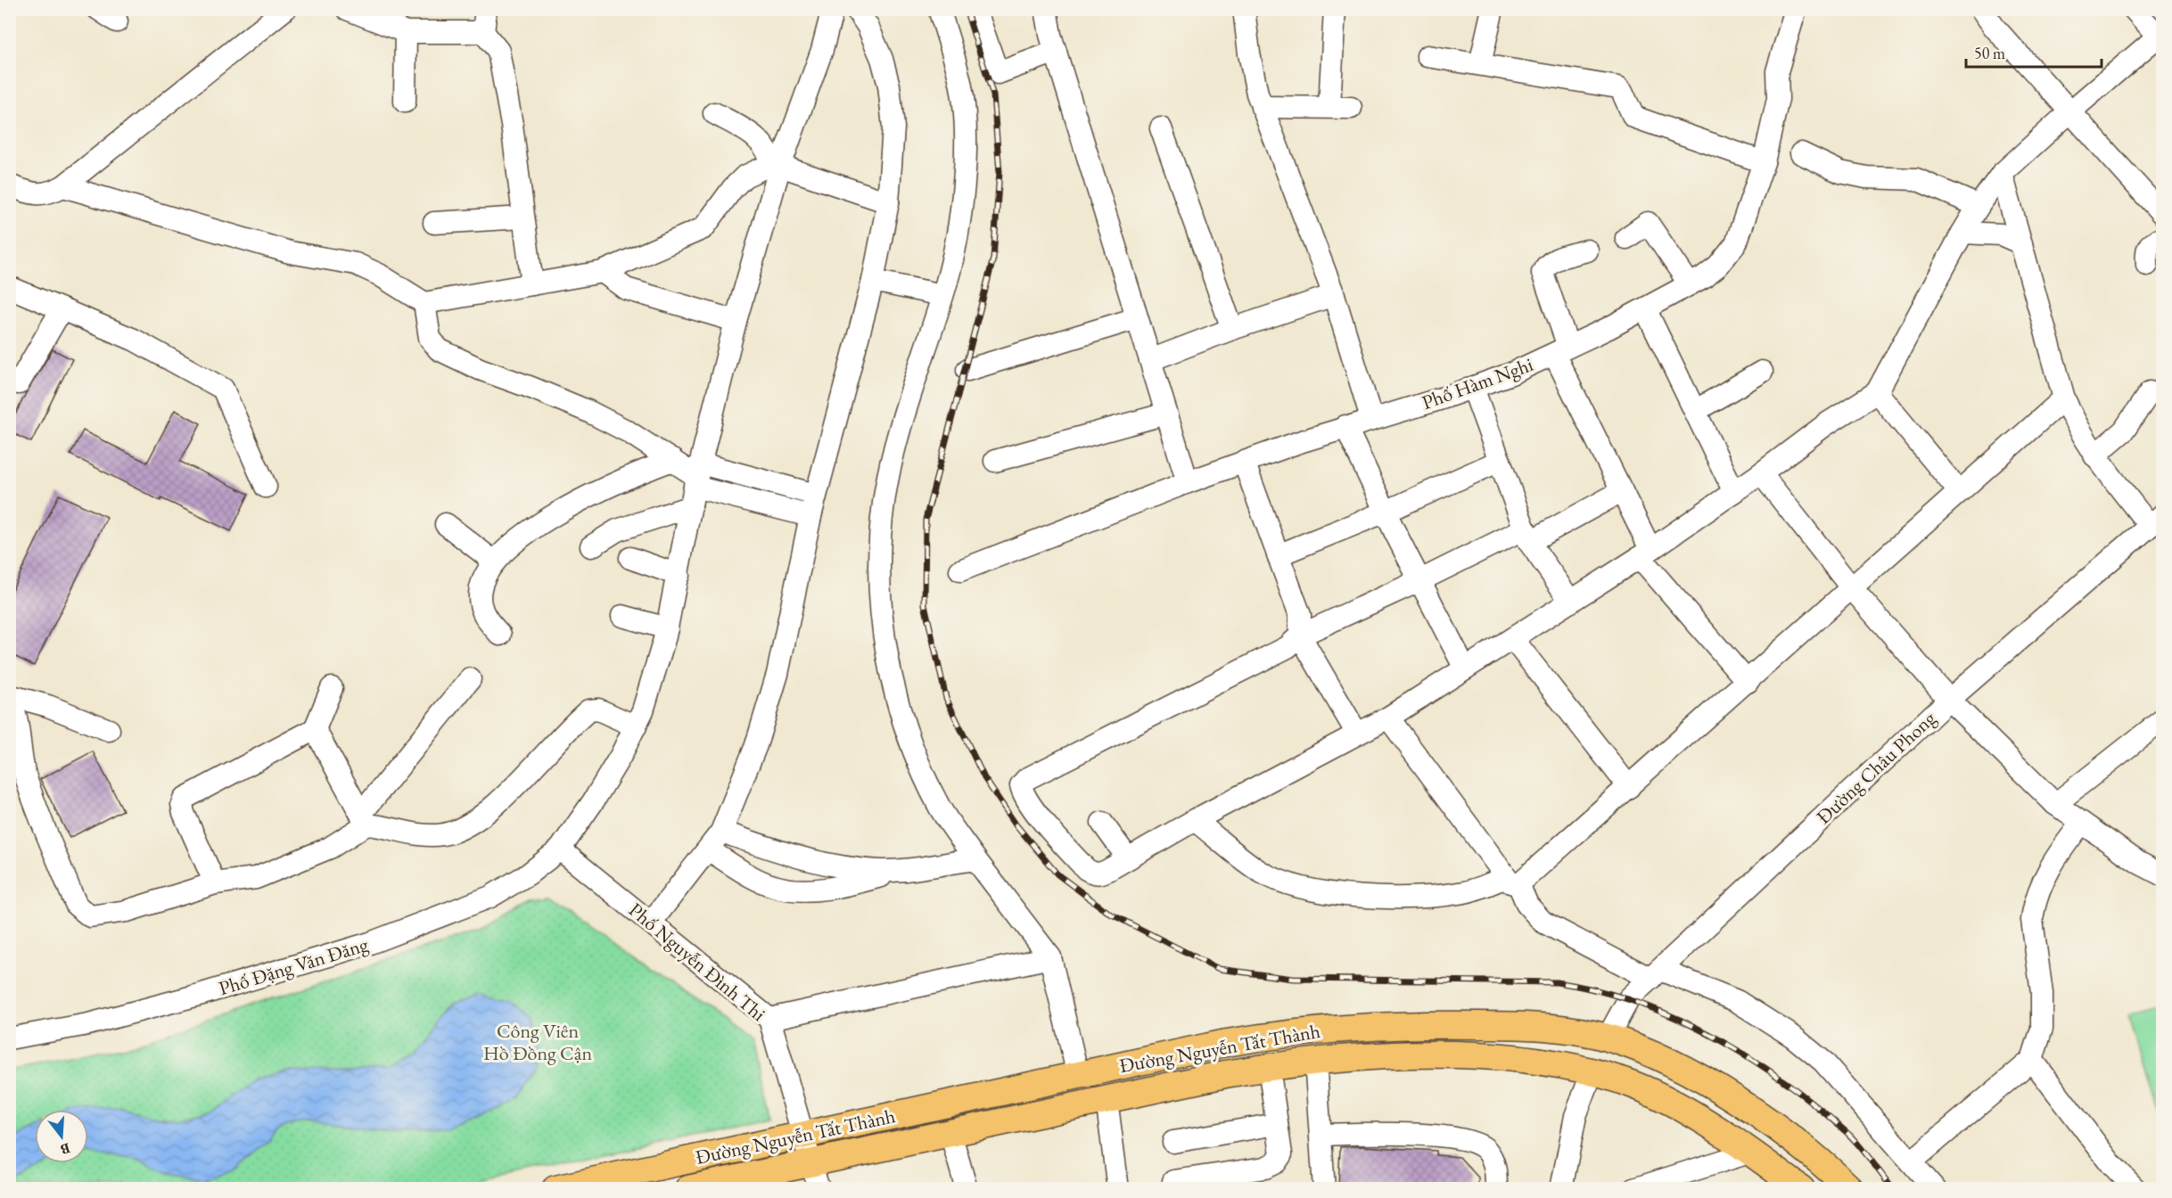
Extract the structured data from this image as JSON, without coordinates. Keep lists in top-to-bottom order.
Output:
{
  "streets": {
    "main road": ["Đường Nguyễn Tất Thành"],
    "street": [
      "Phố Hàm Nghi",
      "Đường Châu Phong",
      "Phố Nguyễn Đình Thi",
      "Phố Đặng Văn Đăng"
    ]
  },
  "crossings": [
    ["Đường Châu Phong", "Đường Nguyễn Tất Thành"],
    ["Phố Nguyễn Đình Thi", "Phố Đặng Văn Đăng"],
    ["Phố Nguyễn Đình Thi", "Đường Nguyễn Tất Thành"]
  ],
  "parks": ["Công Viên Hồ Đồng Cận"],
  "scale_bar": "50 m",
  "north": "bottom"
}
